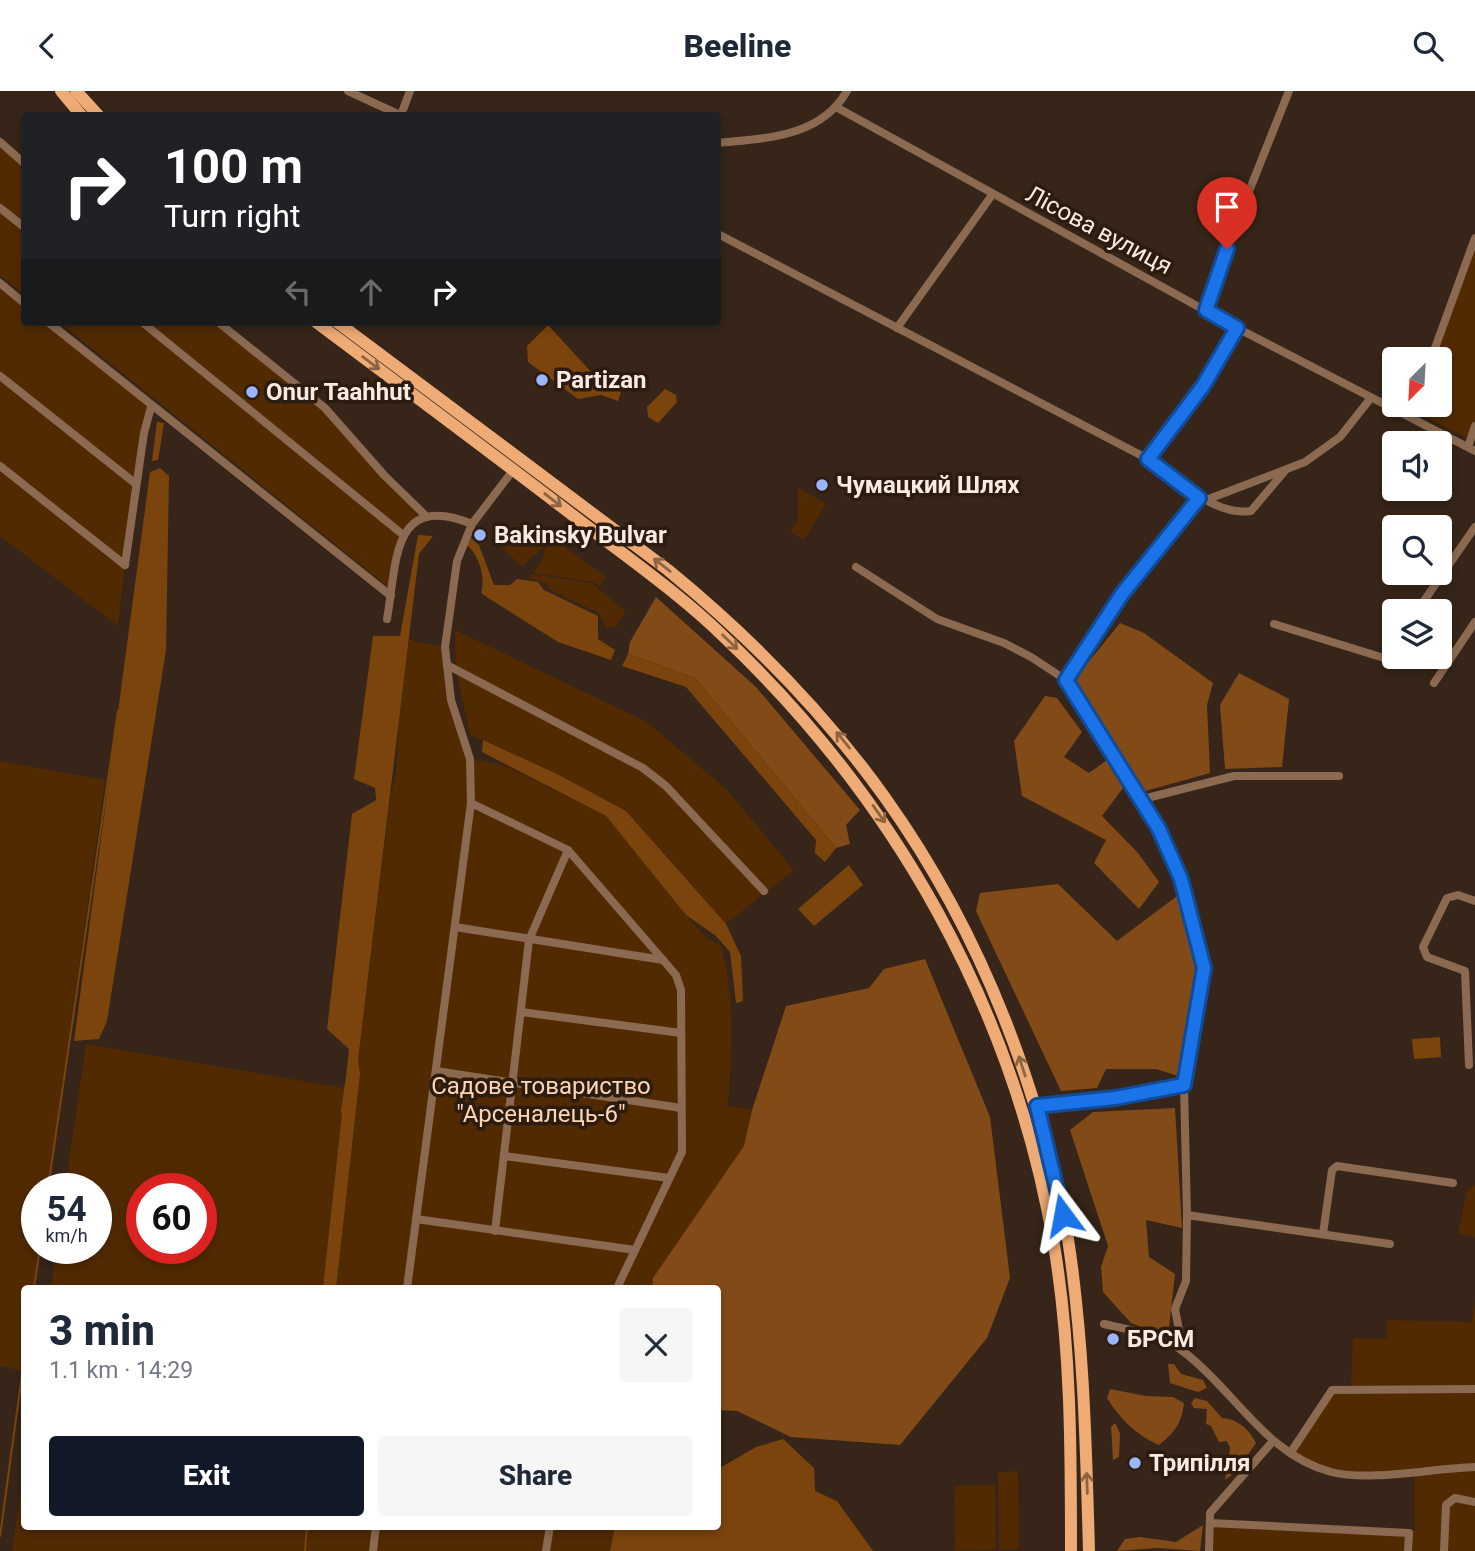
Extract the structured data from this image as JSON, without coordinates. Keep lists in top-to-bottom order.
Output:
{
  "streets": {
    "street": ["Лісова вулиця"]
  },
  "parks": ["Садове товариство \"Арсеналець-6\""],
  "places": [
    "Partizan",
    "Onur Taahhut",
    "Чумацкий Шлях",
    "Bakinsky Bulvar",
    "БРСМ",
    "Трипілля"
  ],
  "north": "bottom left",
  "page": {
    "header": "Beeline",
    "turn": ["100 m", "Turn right"],
    "speed": "54 km/h",
    "limit": "60",
    "heading": ["3 min", "1.1 km · 14:29"],
    "buttons": ["Exit", "Share"]
  }
}
